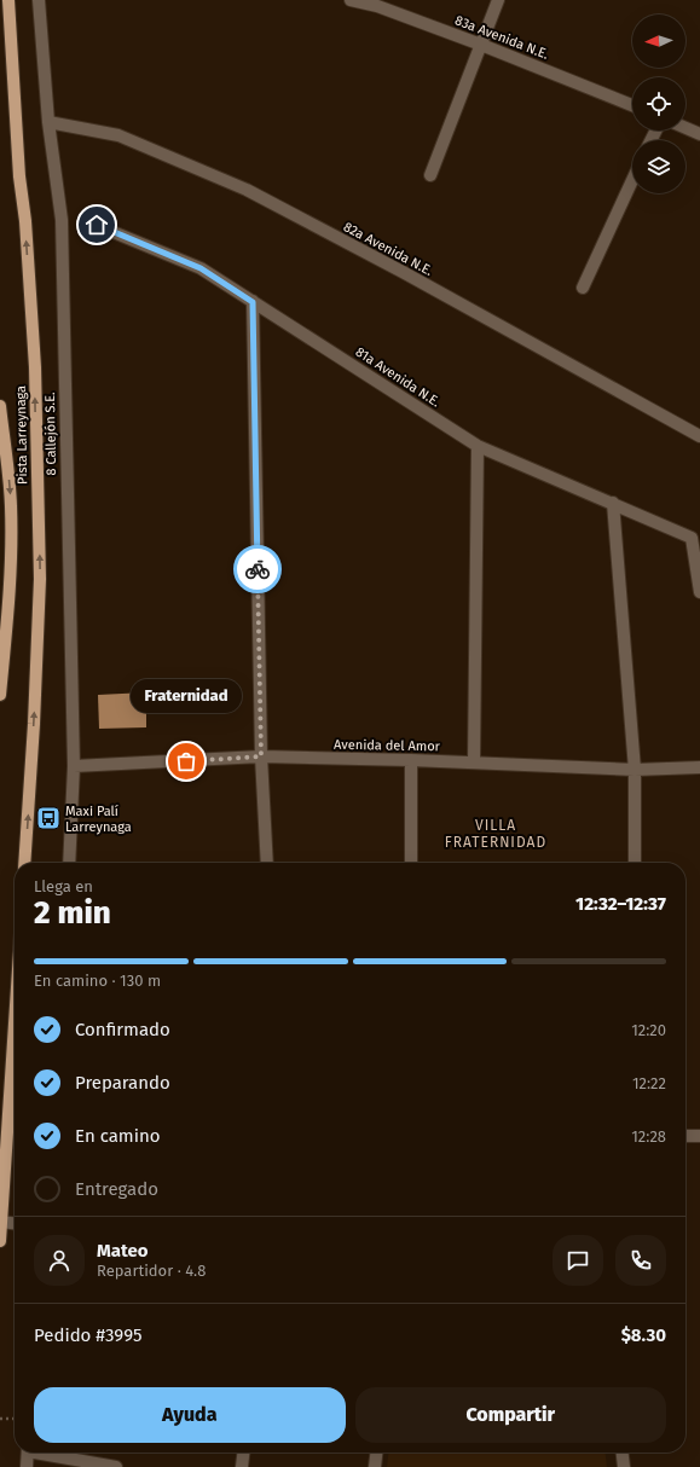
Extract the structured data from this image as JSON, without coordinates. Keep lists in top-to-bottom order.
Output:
{
  "streets": {
    "main road": ["Pista Larreynaga"],
    "street": [
      "83a Avenida N.E.",
      "82a Avenida N.E.",
      "81a Avenida N.E.",
      "8 Callejón S.E.",
      "Avenida del Amor"
    ]
  },
  "crossings": [
    ["82a Avenida N.E.", "8 Callejón S.E."],
    ["8 Callejón S.E.", "Avenida del Amor"]
  ],
  "districts": ["VILLA FRATERNIDAD"],
  "places": {
    "other": ["Fraternidad"],
    "bus stop": ["Maxi Palí Larreynaga"]
  },
  "north": "left",
  "page": {
    "bubble": "Fraternidad",
    "heading": ["2 min", "Llega en", "12:32–12:37"],
    "panel": [
      "Mateo",
      "Repartidor · 4.8",
      "Pedido #3995",
      "$8.30"
    ],
    "bar": "En camino · 130 m",
    "list": [
      ["Confirmado", "12:20"],
      ["Preparando", "12:22"],
      ["En camino", "12:28"],
      "Entregado"
    ],
    "buttons": ["Ayuda", "Compartir"]
  }
}
